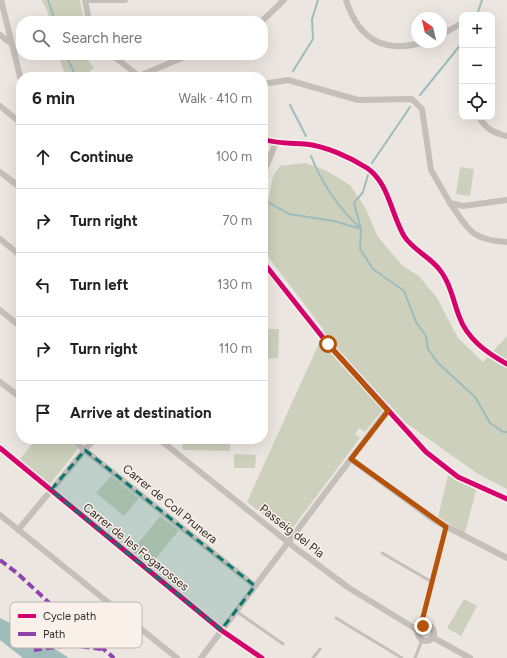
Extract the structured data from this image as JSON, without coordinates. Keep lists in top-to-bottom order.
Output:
{
  "streets": {
    "street": ["Carrer de Coll Prunera", "Passeig del Pla", "Carrer de les Fogarosses"]
  },
  "legend": ["Cycle path", "Path"],
  "north": "top left",
  "page": {
    "map_buttons": ["+", "−"],
    "search": "Search here",
    "heading": ["6 min", "Walk · 410 m"],
    "list": [
      ["Continue", "100 m"],
      ["Turn right", "70 m"],
      ["Turn left", "130 m"],
      ["Turn right", "110 m"],
      "Arrive at destination"
    ]
  }
}
